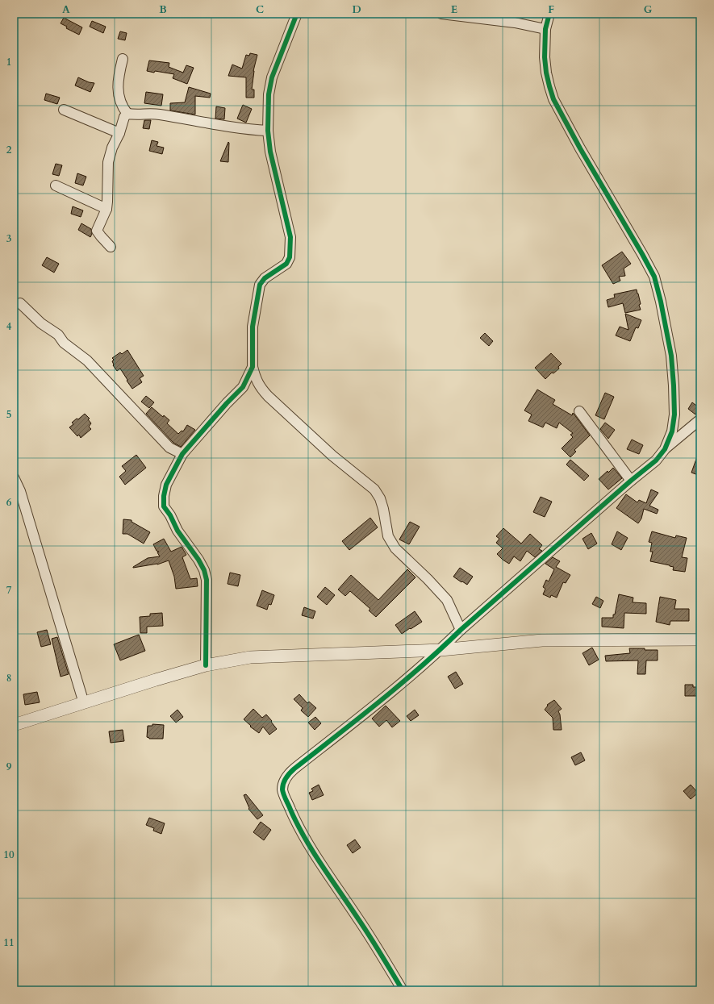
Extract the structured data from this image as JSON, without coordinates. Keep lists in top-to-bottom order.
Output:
{
  "grid": {
    "columns": [
      "A",
      "B",
      "C",
      "D",
      "E",
      "F",
      "G"
    ],
    "rows": [
      "1",
      "2",
      "3",
      "4",
      "5",
      "6",
      "7",
      "8",
      "9",
      "10",
      "11"
    ]
  }
}
